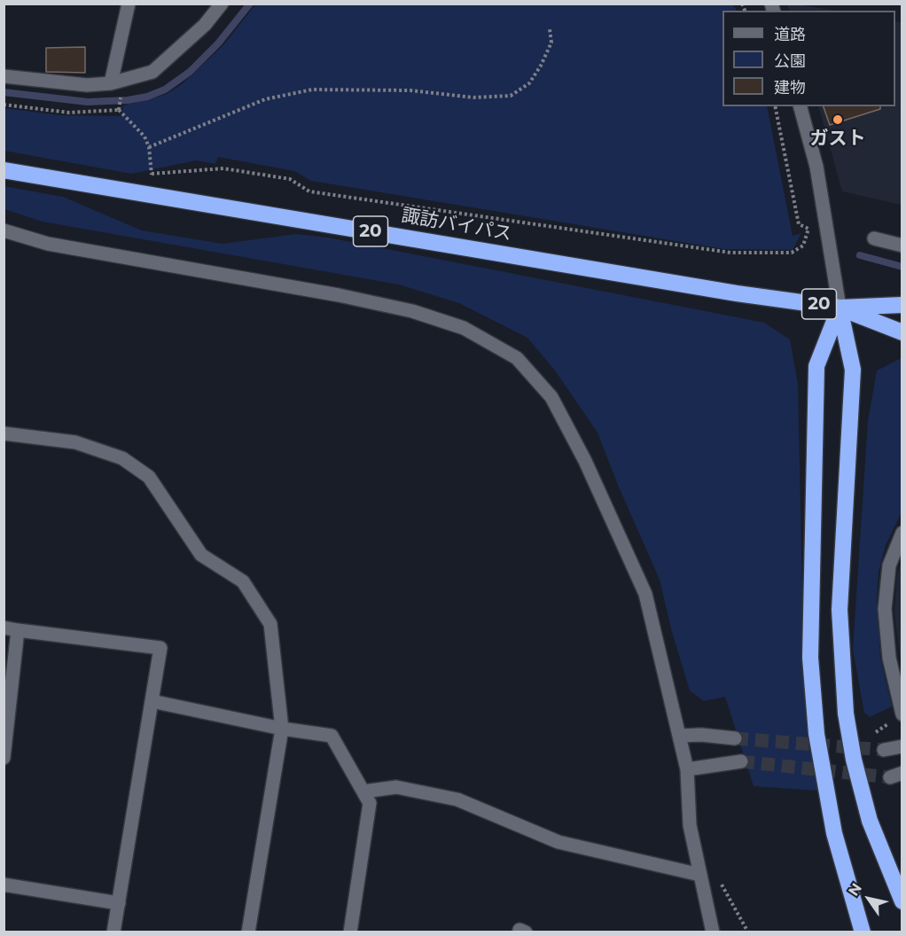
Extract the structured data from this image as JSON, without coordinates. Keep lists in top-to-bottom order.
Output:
{
  "streets": {
    "highway": ["諏訪バイパス", "20"]
  },
  "places": ["ガスト"],
  "legend": ["道路", "公園", "建物"],
  "north": "top left"
}
